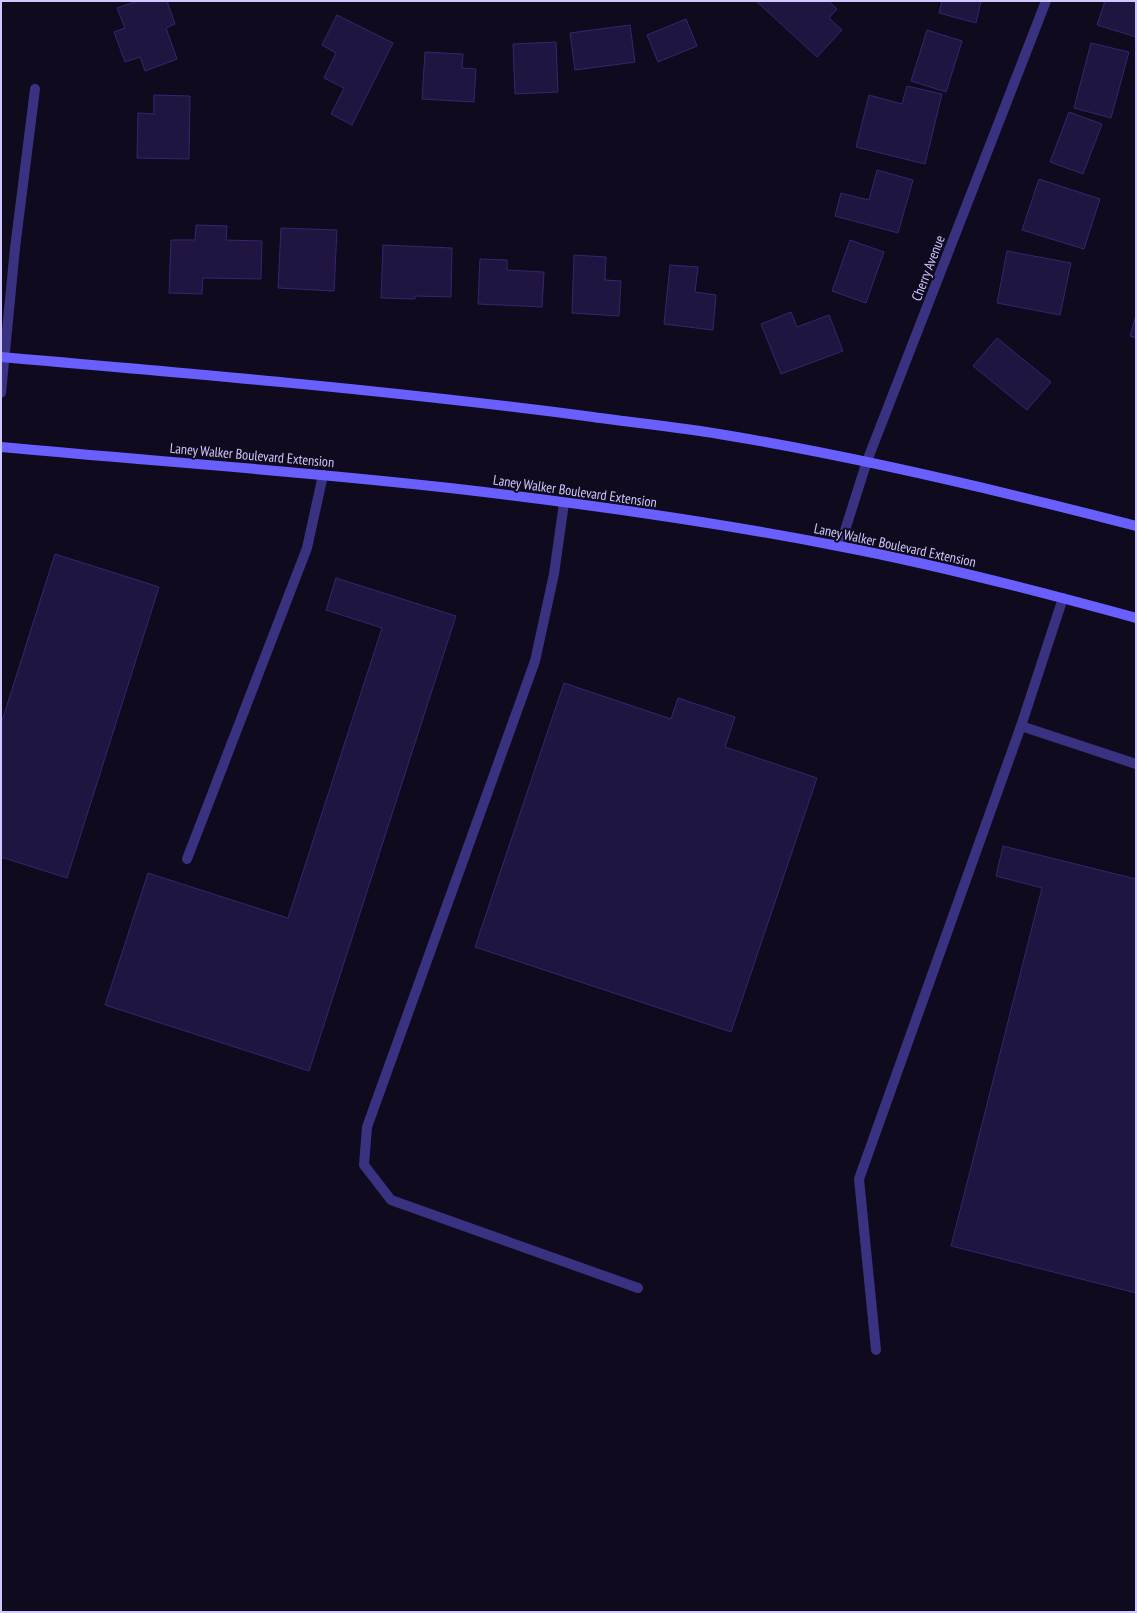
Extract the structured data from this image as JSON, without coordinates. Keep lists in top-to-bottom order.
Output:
{
  "streets": {
    "main road": ["Laney Walker Boulevard Extension"],
    "street": ["Cherry Avenue"]
  },
  "crossings": [
    ["Cherry Avenue", "Laney Walker Boulevard Extension"]
  ]
}
